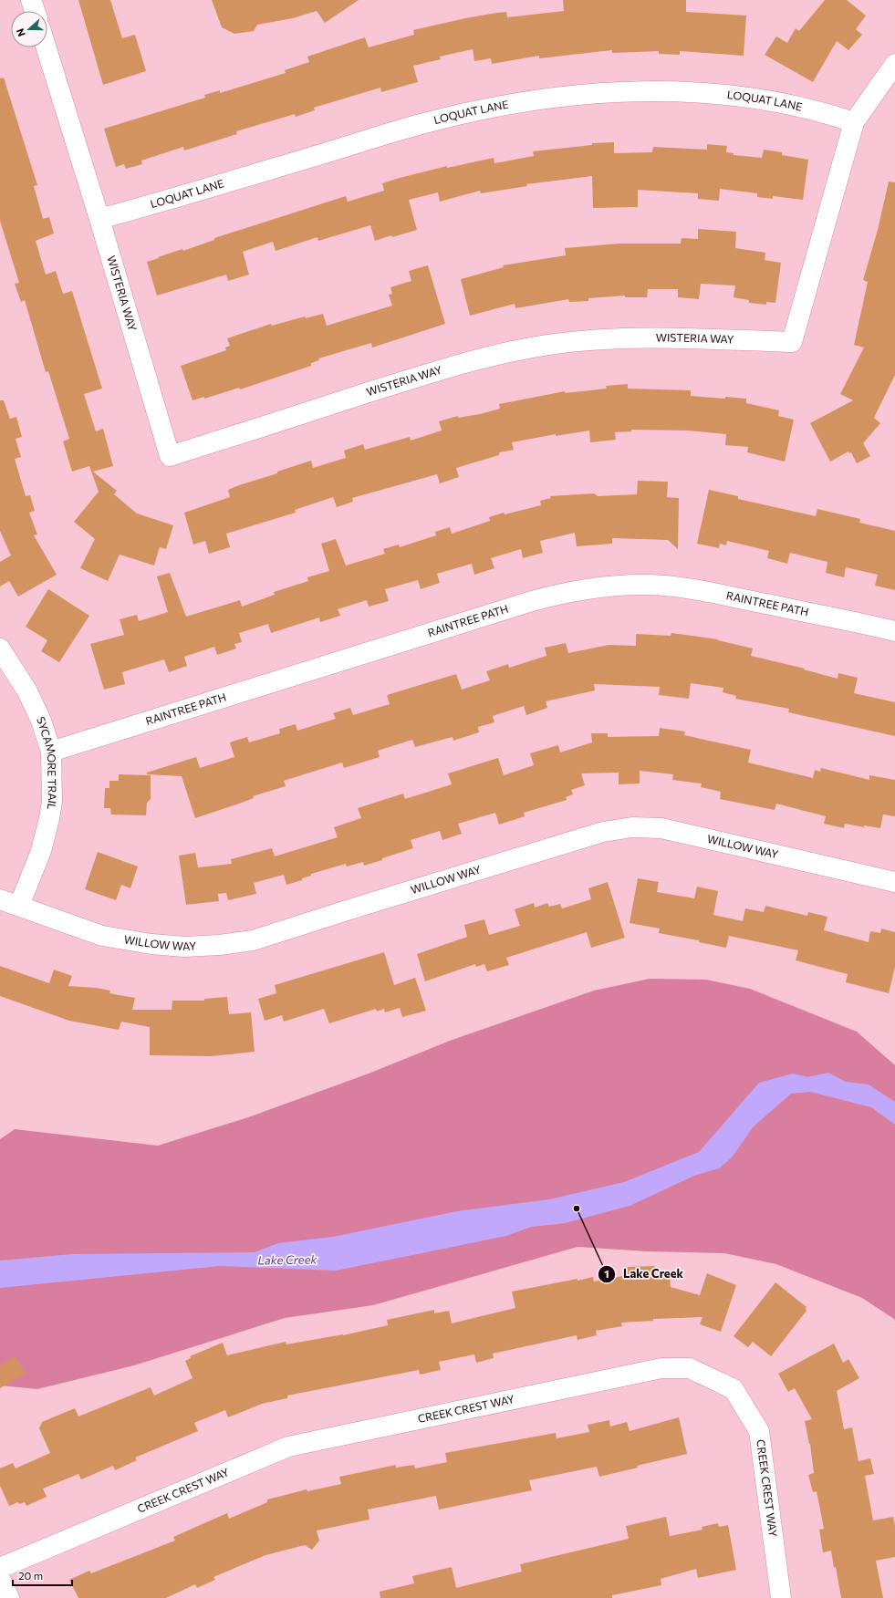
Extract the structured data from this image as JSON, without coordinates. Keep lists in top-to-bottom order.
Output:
{
  "streets": {
    "street": [
      "LOQUAT LANE",
      "WISTERIA WAY",
      "RAINTREE PATH",
      "SYCAMORE TRAIL",
      "WILLOW WAY",
      "CREEK CREST WAY"
    ]
  },
  "crossings": [
    ["LOQUAT LANE", "WISTERIA WAY"],
    ["RAINTREE PATH", "SYCAMORE TRAIL"],
    ["SYCAMORE TRAIL", "WILLOW WAY"]
  ],
  "water": ["Lake Creek"],
  "places": ["Lake Creek"],
  "scale_bar": "20 m",
  "north": "left"
}
